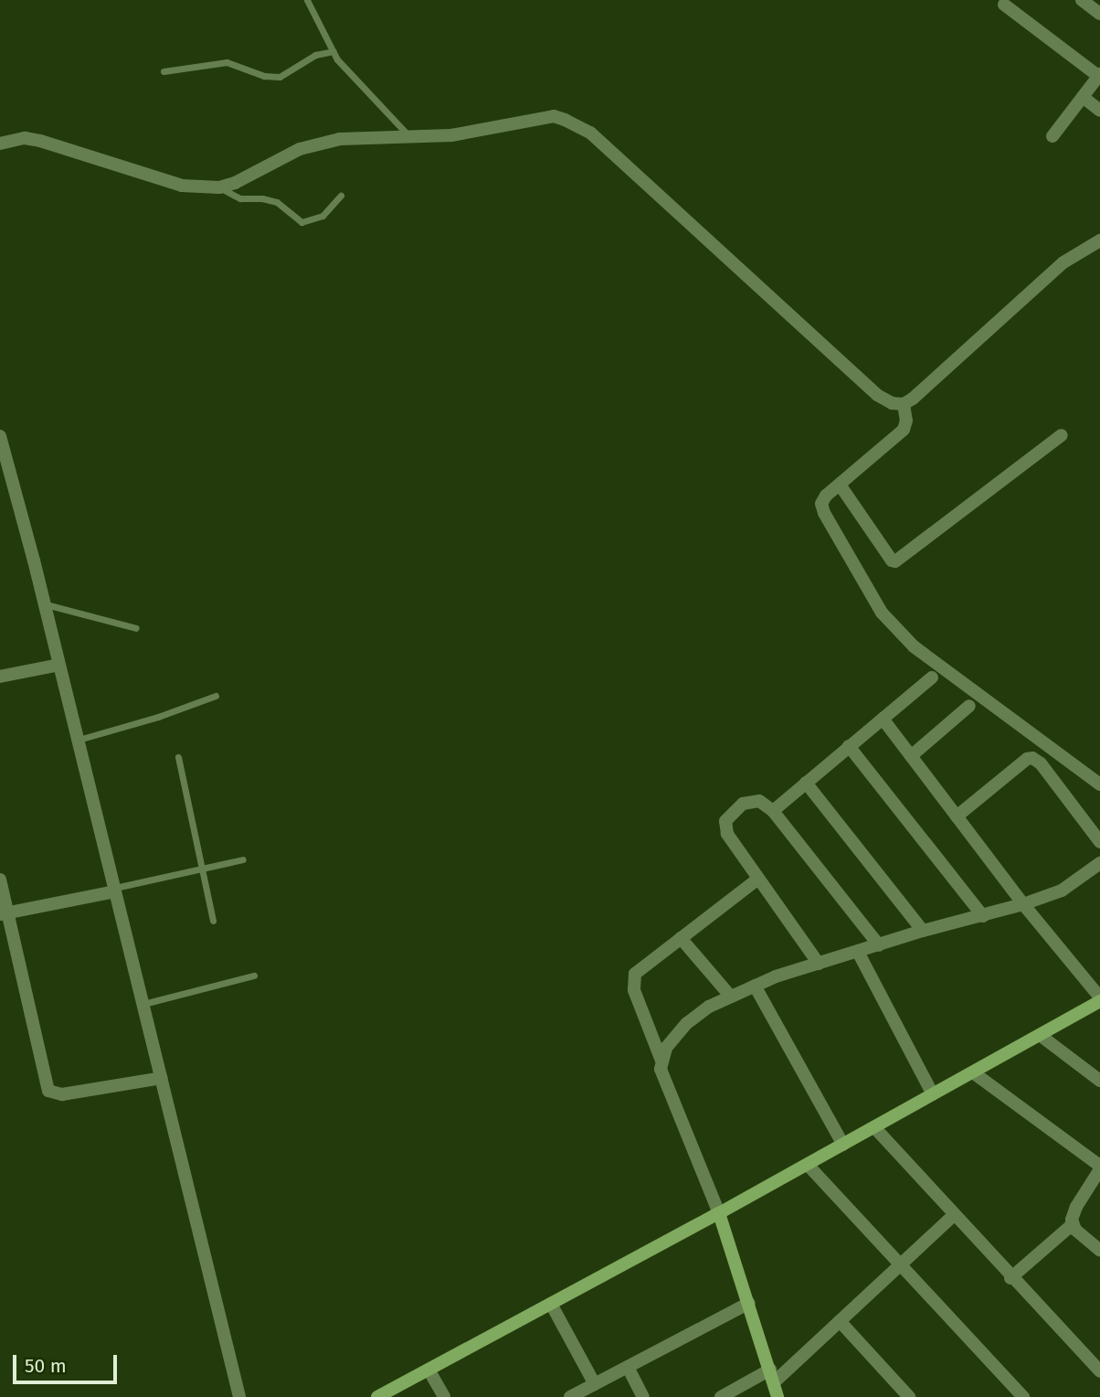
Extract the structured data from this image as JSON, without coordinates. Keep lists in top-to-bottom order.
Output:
{
  "scale_bar": "50 m"
}
